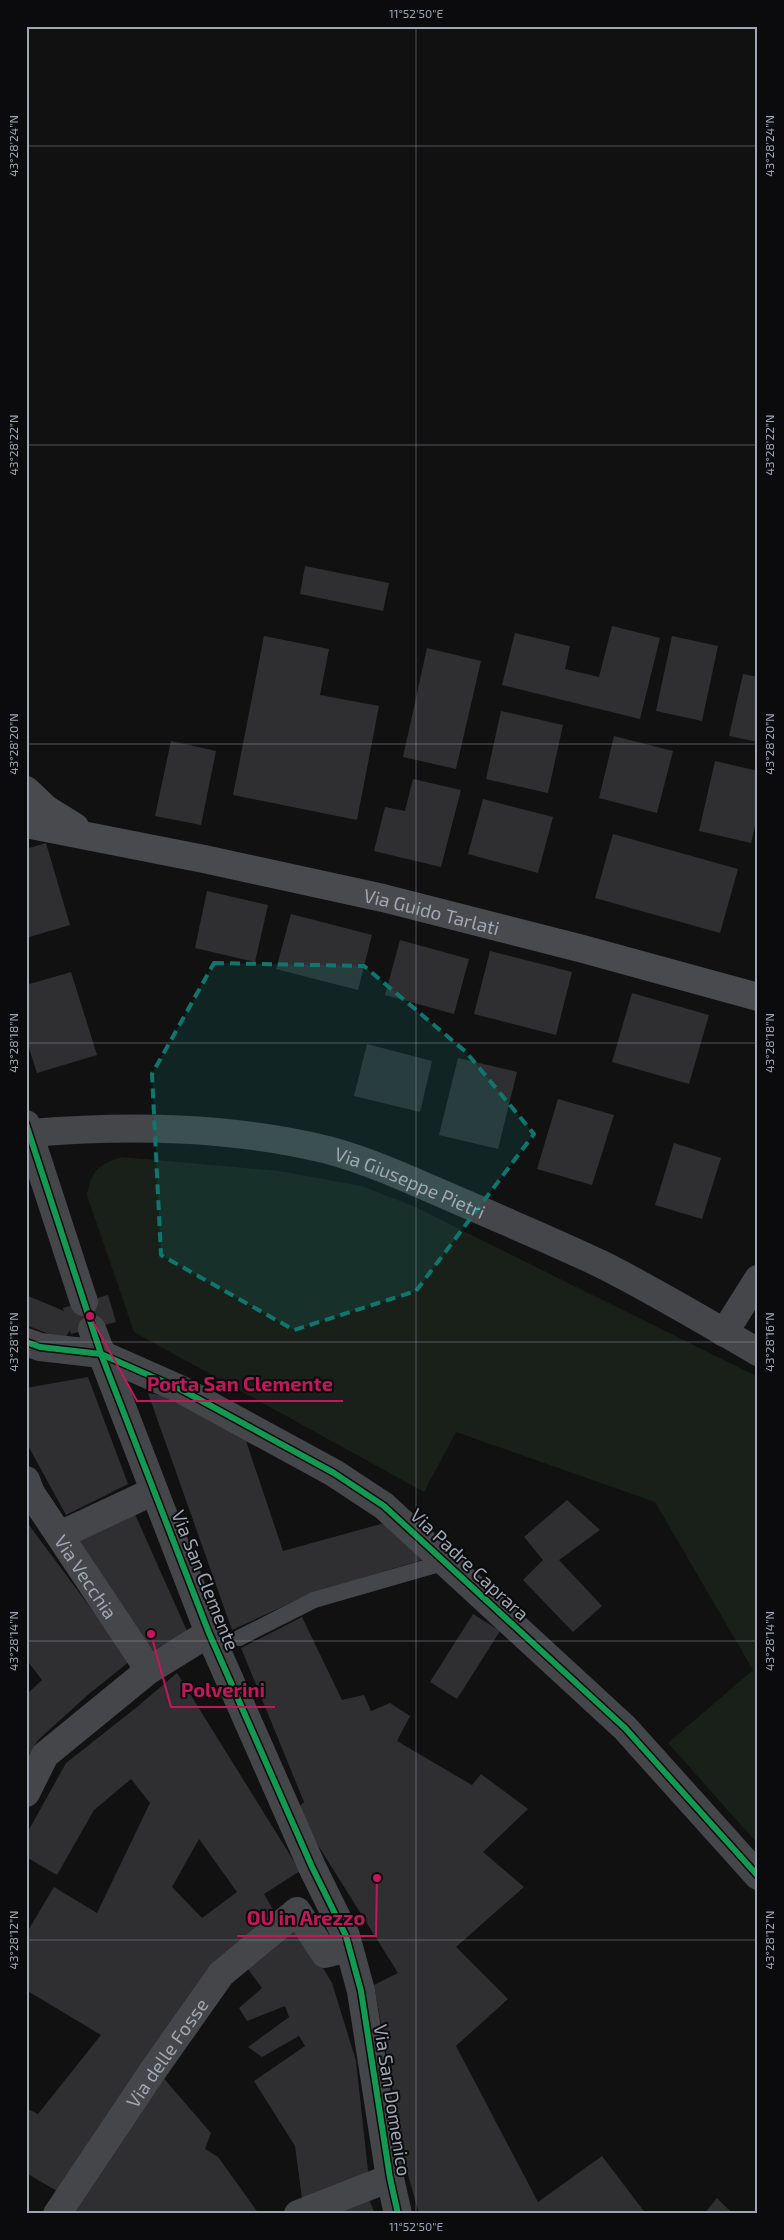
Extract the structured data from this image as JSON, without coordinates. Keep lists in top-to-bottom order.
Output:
{
  "streets": {
    "main road": ["Via Guido Tarlati"],
    "street": [
      "Via Giuseppe Pietri",
      "Via Padre Caprara",
      "Via Vecchia",
      "Via San Clemente",
      "Via delle Fosse",
      "Via San Domenico"
    ]
  },
  "crossings": [
    ["Via Padre Caprara", "Via San Clemente"],
    ["Via San Clemente", "Via delle Fosse"],
    ["Via San Clemente", "Via San Domenico"],
    ["Via delle Fosse", "Via San Domenico"]
  ],
  "places": ["Porta San Clemente", "Polverini", "OU in Arezzo"],
  "coordinates": [
    "11°52'50\"E",
    "43°28'24\"N",
    "43°28'22\"N",
    "43°28'20\"N",
    "43°28'18\"N",
    "43°28'16\"N",
    "43°28'14\"N",
    "43°28'12\"N"
  ]
}
